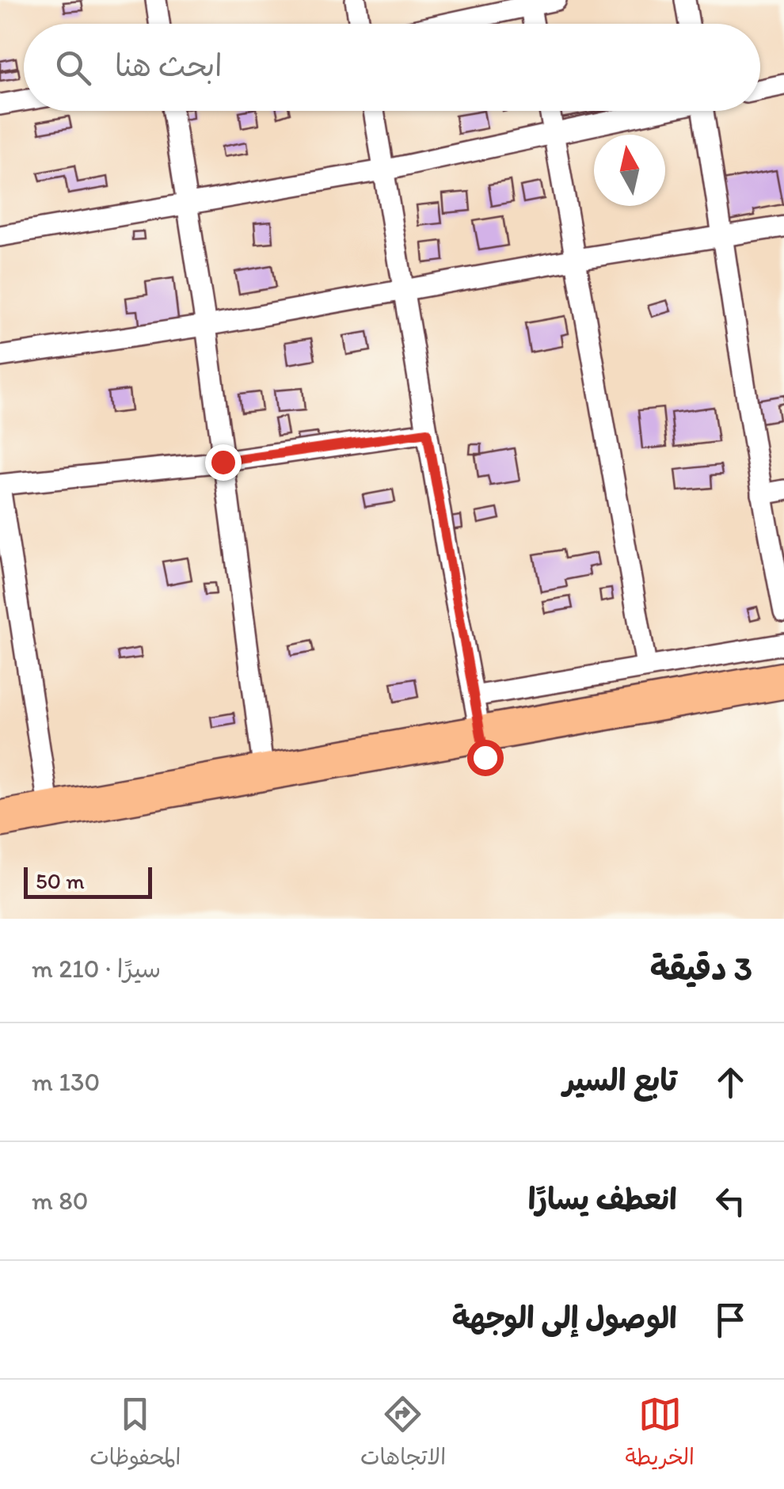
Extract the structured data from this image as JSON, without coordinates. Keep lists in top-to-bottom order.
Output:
{
  "scale_bar": "50 m",
  "north": "top",
  "page": {
    "search": "ابحث هنا",
    "scale": "50 m",
    "heading": ["3 دقيقة", "سيرًا · 210 m"],
    "list": [
      ["تابع السير", "130 m"],
      ["انعطف يسارًا", "80 m"],
      "الوصول إلى الوجهة"
    ],
    "nav": ["الخريطة", "الاتجاهات", "المحفوظات"]
  }
}
